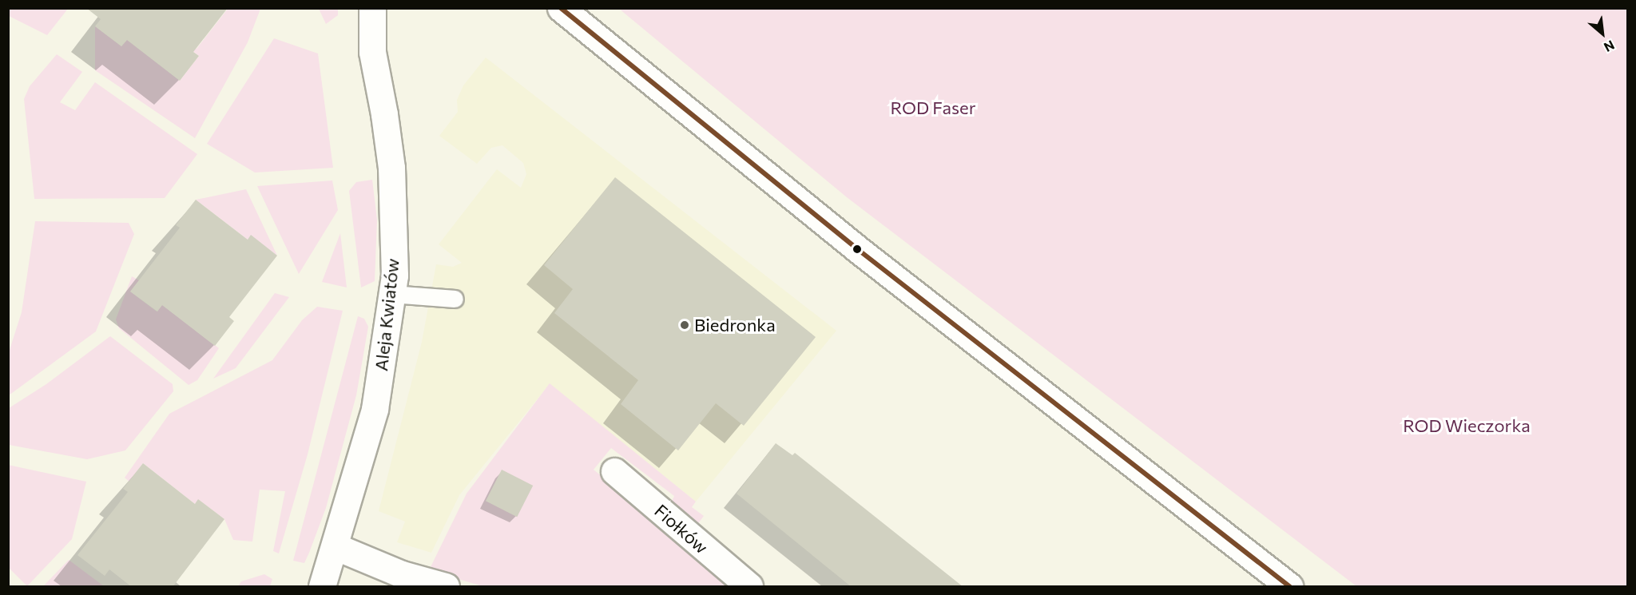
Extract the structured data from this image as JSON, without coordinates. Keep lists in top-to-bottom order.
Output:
{
  "streets": {
    "street": ["Aleja Kwiatów", "Fiołków"]
  },
  "parks": ["ROD Faser", "ROD Wieczorka"],
  "places": ["Biedronka"],
  "north": "bottom right"
}
